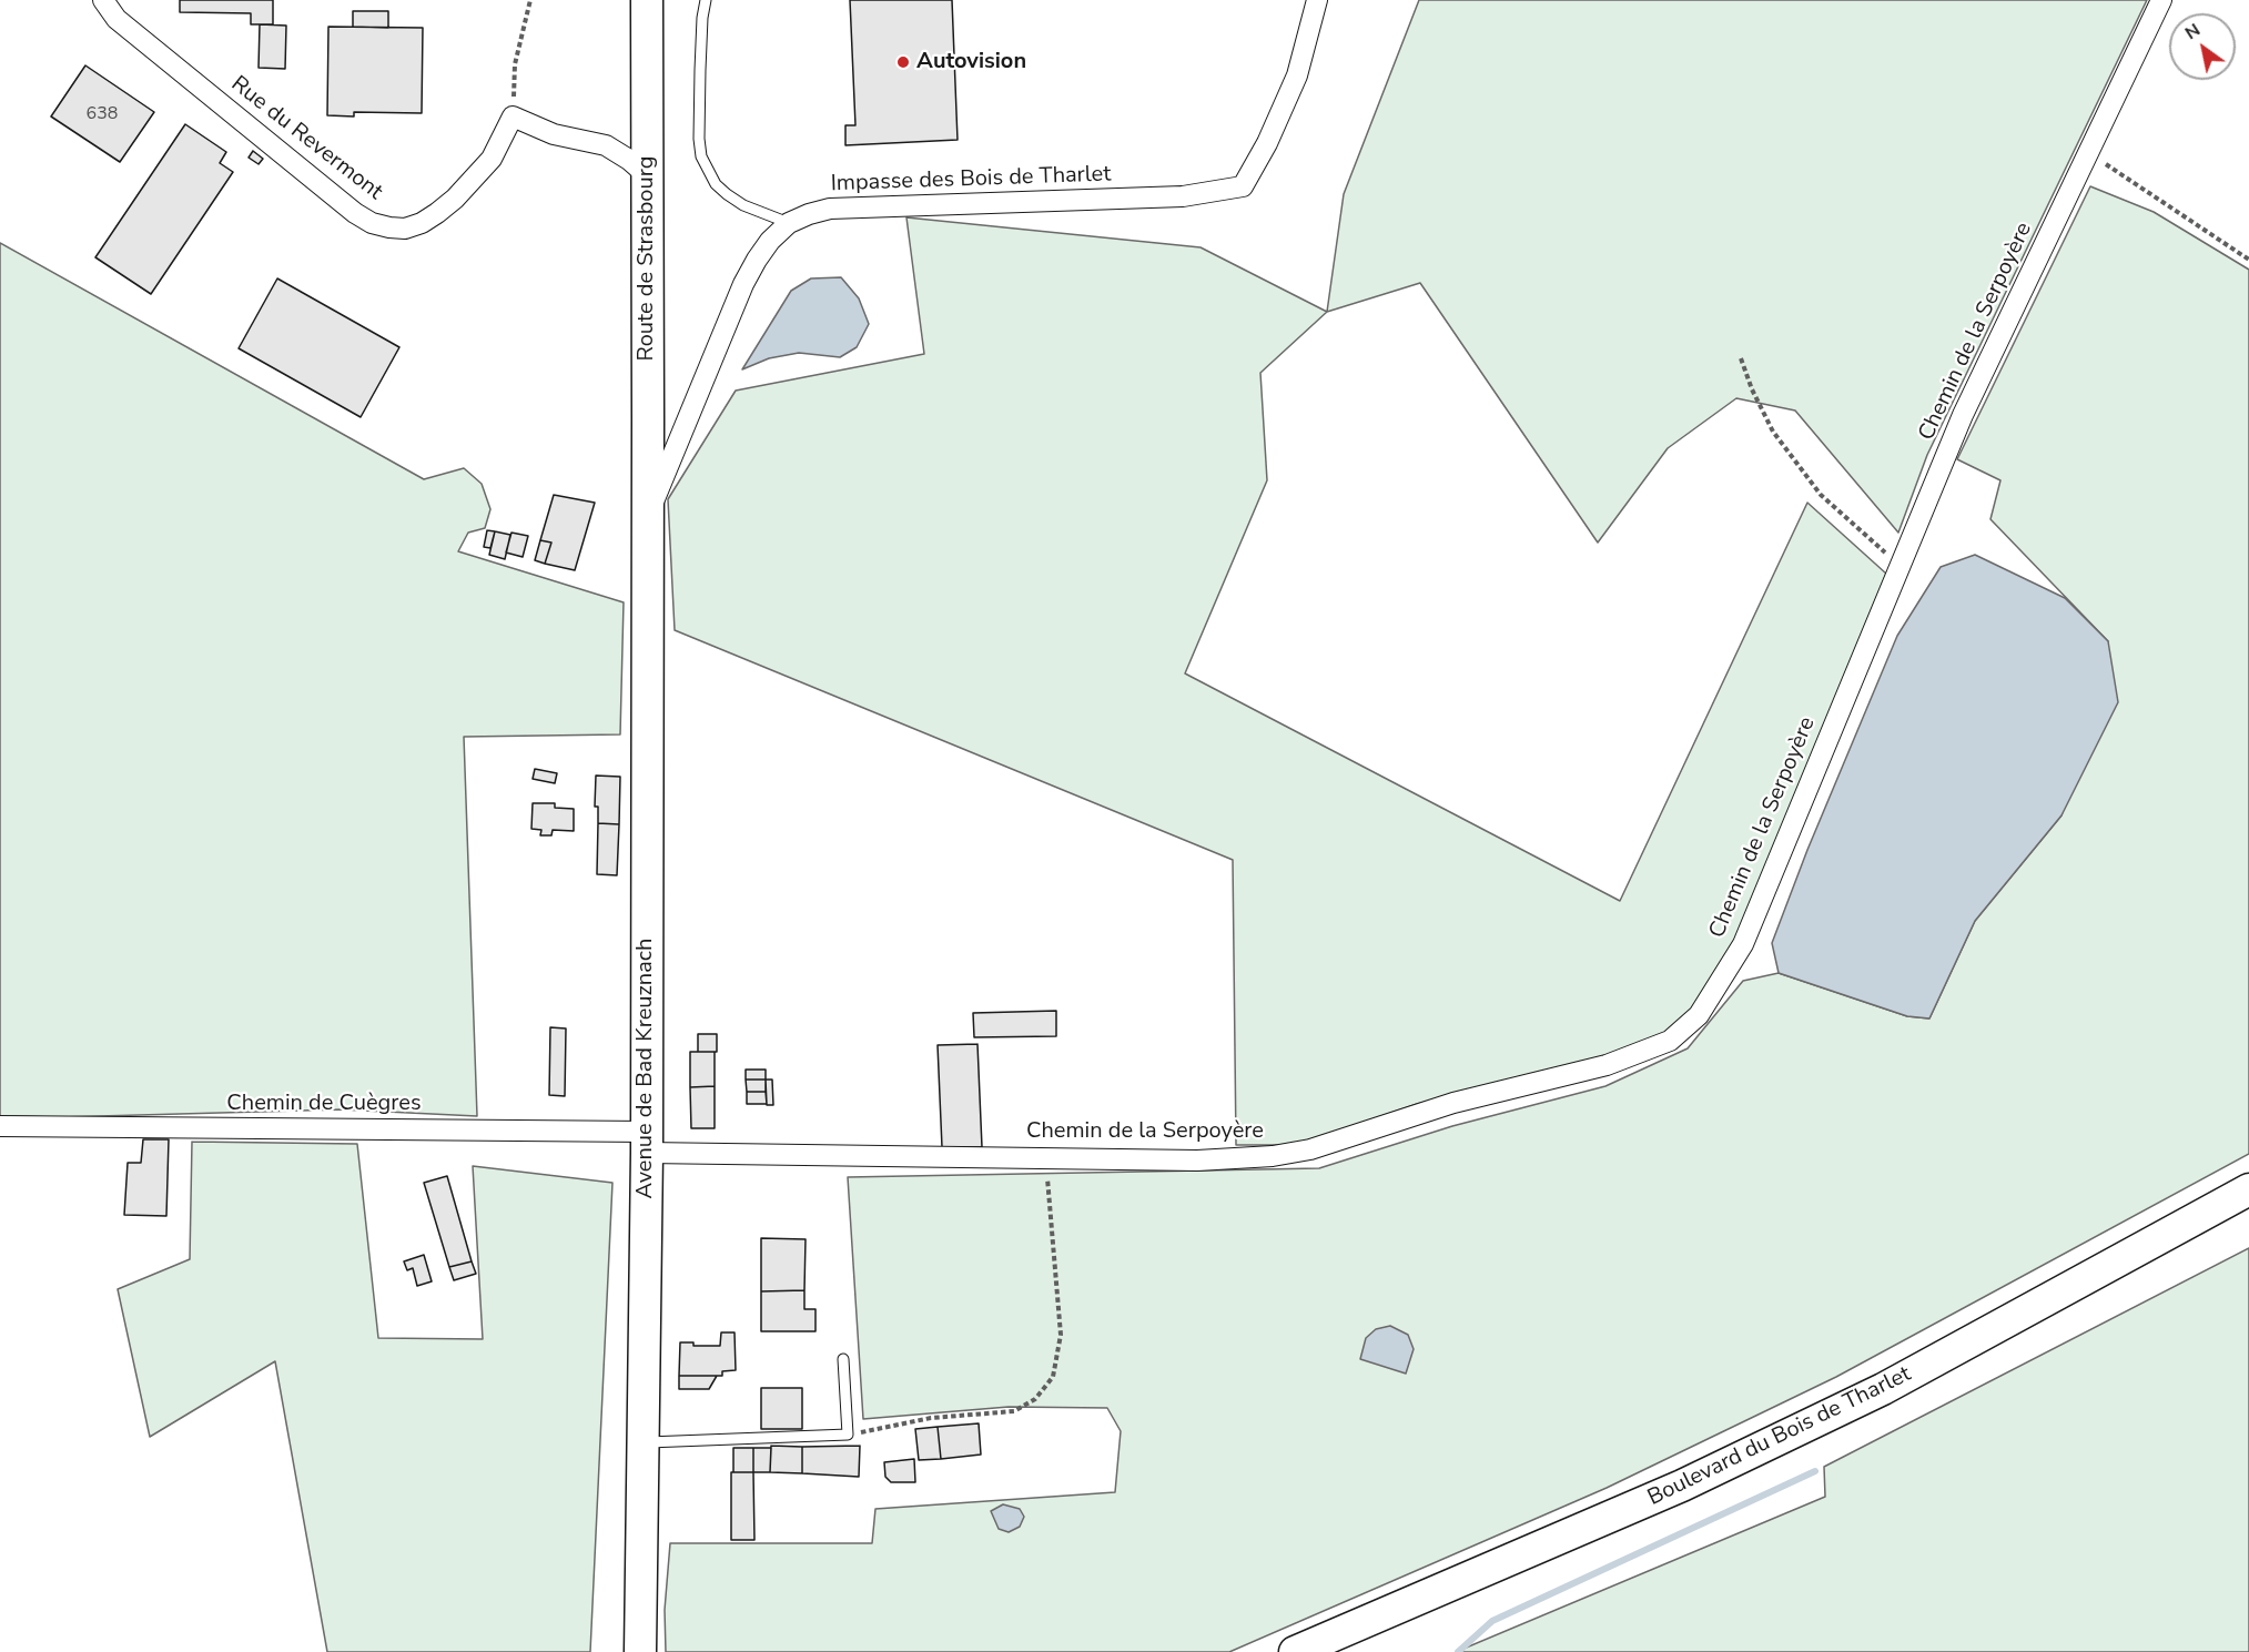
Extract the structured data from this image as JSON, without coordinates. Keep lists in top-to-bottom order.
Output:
{
  "streets": {
    "main road": ["Route de Strasbourg", "Avenue de Bad Kreuznach", "Boulevard du Bois de Tharlet"],
    "street": [
      "Rue du Revermont",
      "Impasse des Bois de Tharlet",
      "Chemin de la Serpoyère",
      "Chemin de Cuègres"
    ]
  },
  "crossings": [
    ["Impasse des Bois de Tharlet", "Route de Strasbourg"],
    ["Impasse des Bois de Tharlet", "Avenue de Bad Kreuznach"],
    ["Route de Strasbourg", "Avenue de Bad Kreuznach"],
    ["Chemin de la Serpoyère", "Avenue de Bad Kreuznach"],
    ["Chemin de la Serpoyère", "Chemin de Cuègres"],
    ["Avenue de Bad Kreuznach", "Chemin de Cuègres"]
  ],
  "places": ["Autovision"],
  "house_numbers": ["638"],
  "north": "top left"
}
